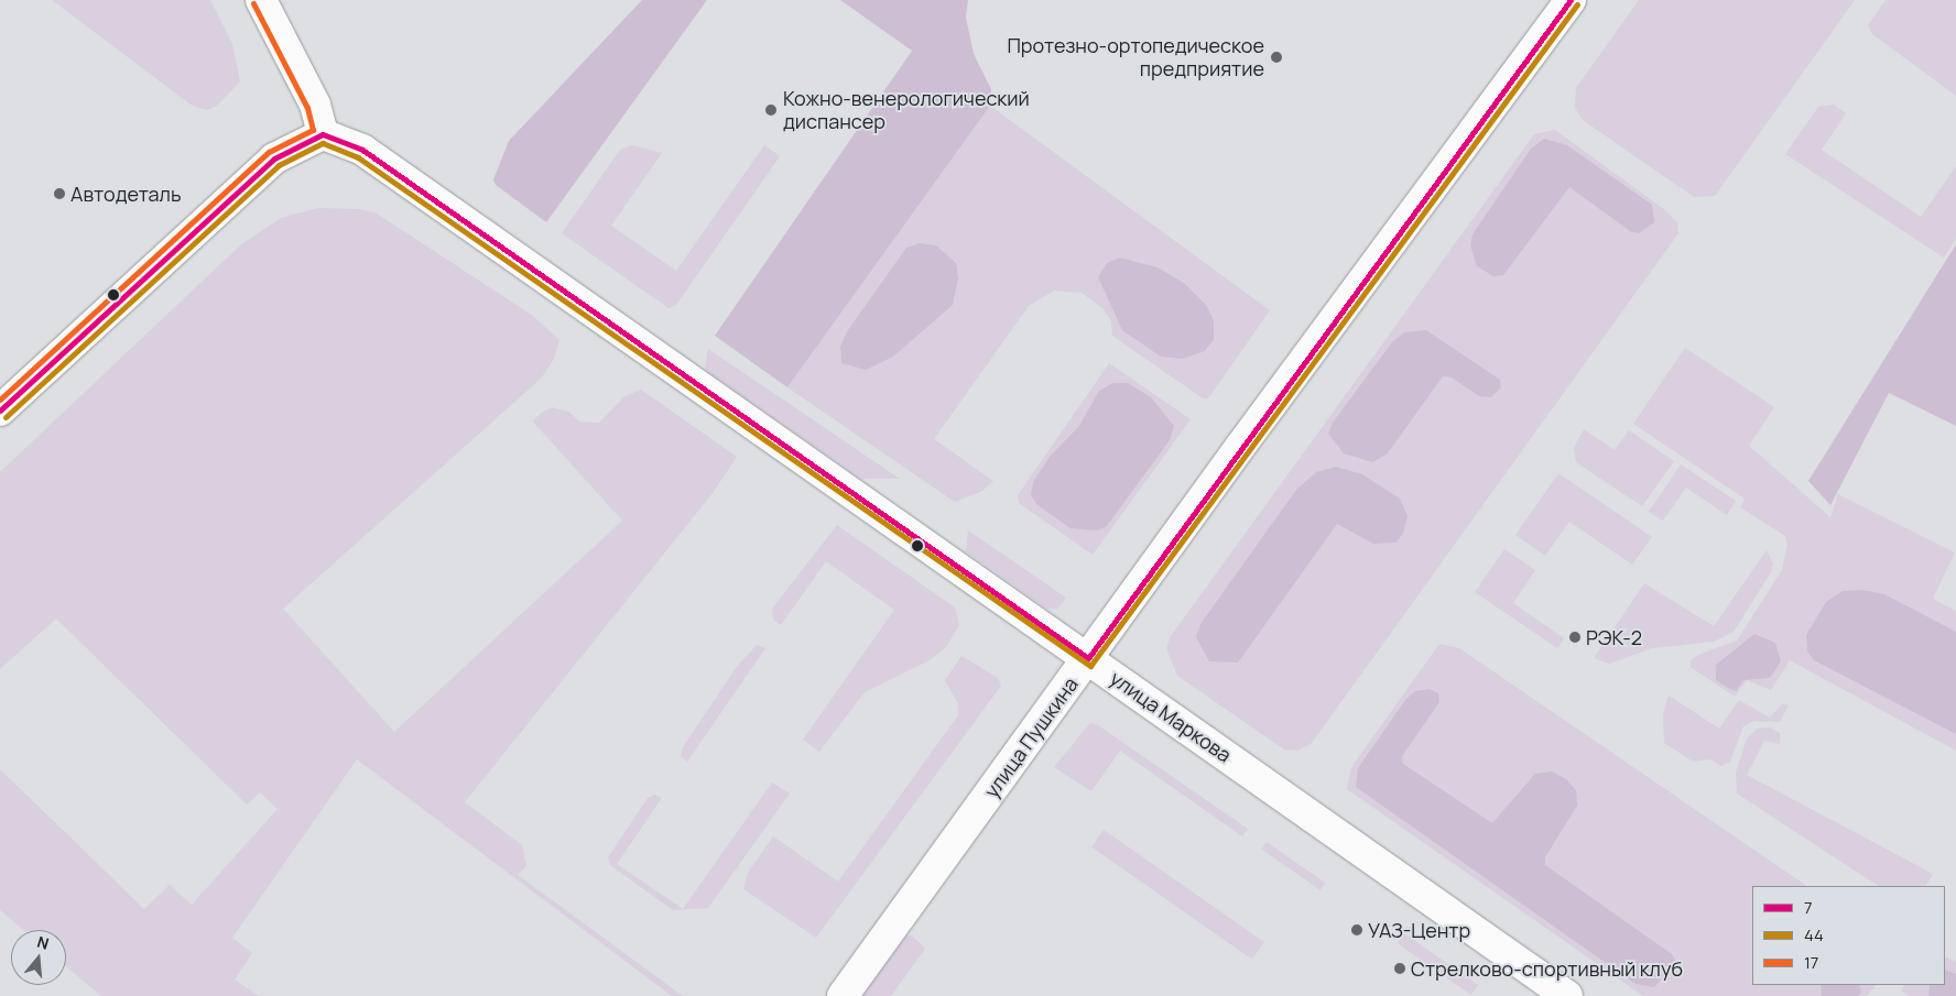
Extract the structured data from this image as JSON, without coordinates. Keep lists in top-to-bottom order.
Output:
{
  "streets": {
    "street": ["улица Маркова", "улица Пушкина"]
  },
  "crossings": [
    ["улица Маркова", "улица Пушкина"]
  ],
  "places": [
    "Протезно-ортопедическое предприятие",
    "Кожно-венерологический диспансер",
    "Автодеталь",
    "РЭК-2",
    "УАЗ-Центр",
    "Стрелково-спортивный клуб"
  ],
  "lines": ["transit line 7", "transit line 17", "transit line 44"],
  "legend": ["7", "44", "17"],
  "north": "top"
}
